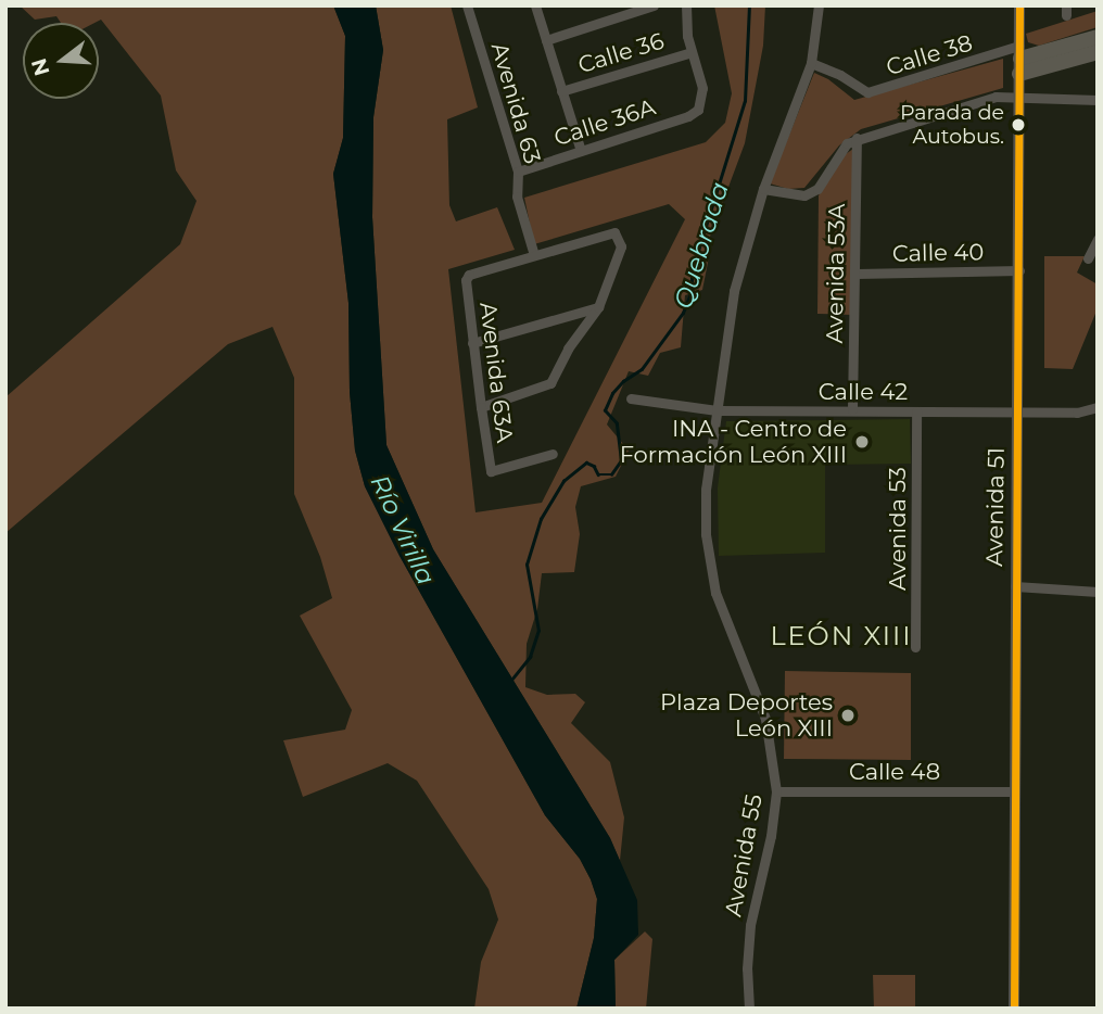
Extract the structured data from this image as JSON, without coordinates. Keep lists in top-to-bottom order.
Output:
{
  "streets": {
    "street": [
      "Calle 36",
      "Calle 38",
      "Avenida 63",
      "Calle 36A",
      "Calle 40",
      "Avenida 53A",
      "Avenida 63A",
      "Calle 42",
      "Avenida 51",
      "Avenida 53",
      "Calle 48",
      "Avenida 55"
    ]
  },
  "crossings": [
    ["Calle 36", "Calle 36A"],
    ["Calle 38", "Avenida 51"],
    ["Calle 38", "Avenida 55"],
    ["Avenida 63", "Calle 36A"],
    ["Avenida 63", "Avenida 63A"],
    ["Calle 40", "Avenida 53A"],
    ["Calle 40", "Avenida 51"],
    ["Avenida 53A", "Calle 42"],
    ["Calle 42", "Avenida 51"],
    ["Calle 42", "Avenida 53"],
    ["Calle 42", "Avenida 55"],
    ["Avenida 51", "Calle 48"],
    ["Calle 48", "Avenida 55"]
  ],
  "districts": ["LEÓN XIII"],
  "water": ["Quebrada", "Río Virilla"],
  "places": ["Parada de Autobus.", "INA - Centro de Formación León XIII", "Plaza Deportes León XIII"],
  "north": "left"
}
